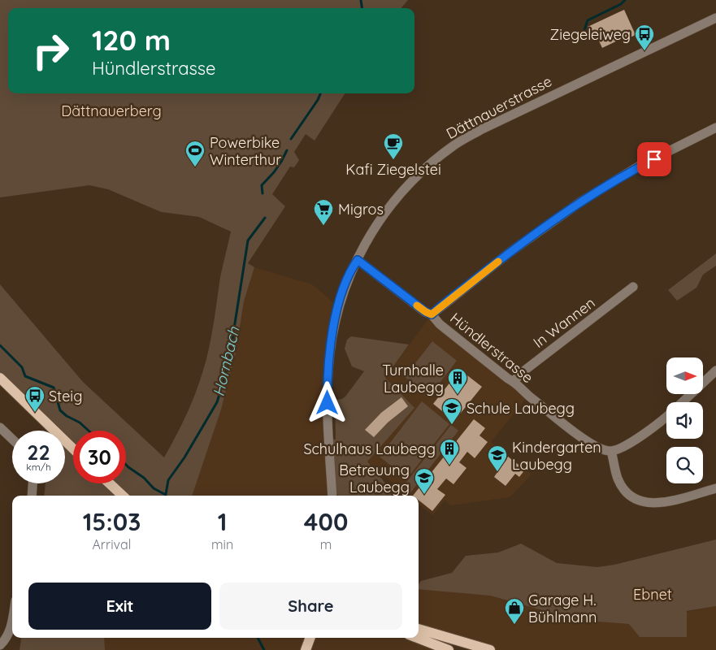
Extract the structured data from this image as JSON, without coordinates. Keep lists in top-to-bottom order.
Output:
{
  "streets": {
    "street": ["Dättnauerstrasse", "In Wannen", "Hündlerstrasse"]
  },
  "crossings": [
    ["Dättnauerstrasse", "Hündlerstrasse"],
    ["In Wannen", "Hündlerstrasse"]
  ],
  "water": ["Hornbach"],
  "parks": ["Dättnauerberg", "Ebnet"],
  "places": {
    "bus stop": ["Ziegeleiweg", "Steig"],
    "cafe": ["Kafi Ziegelstei"],
    "sports": ["Powerbike Winterthur"],
    "supermarket": ["Migros"],
    "building": ["Turnhalle Laubegg", "Schulhaus Laubegg"],
    "school or university": ["Schule Laubegg", "Kindergarten Laubegg", "Betreuung Laubegg"],
    "shop": ["Garage H. Bühlmann"]
  },
  "north": "right",
  "page": {
    "turn": ["120 m", "Hündlerstrasse"],
    "speed": "22 km/h",
    "limit": "30",
    "eta": [
      "15:03",
      "Arrival",
      "1",
      "min",
      "400",
      "m"
    ],
    "buttons": ["Exit", "Share"]
  }
}
